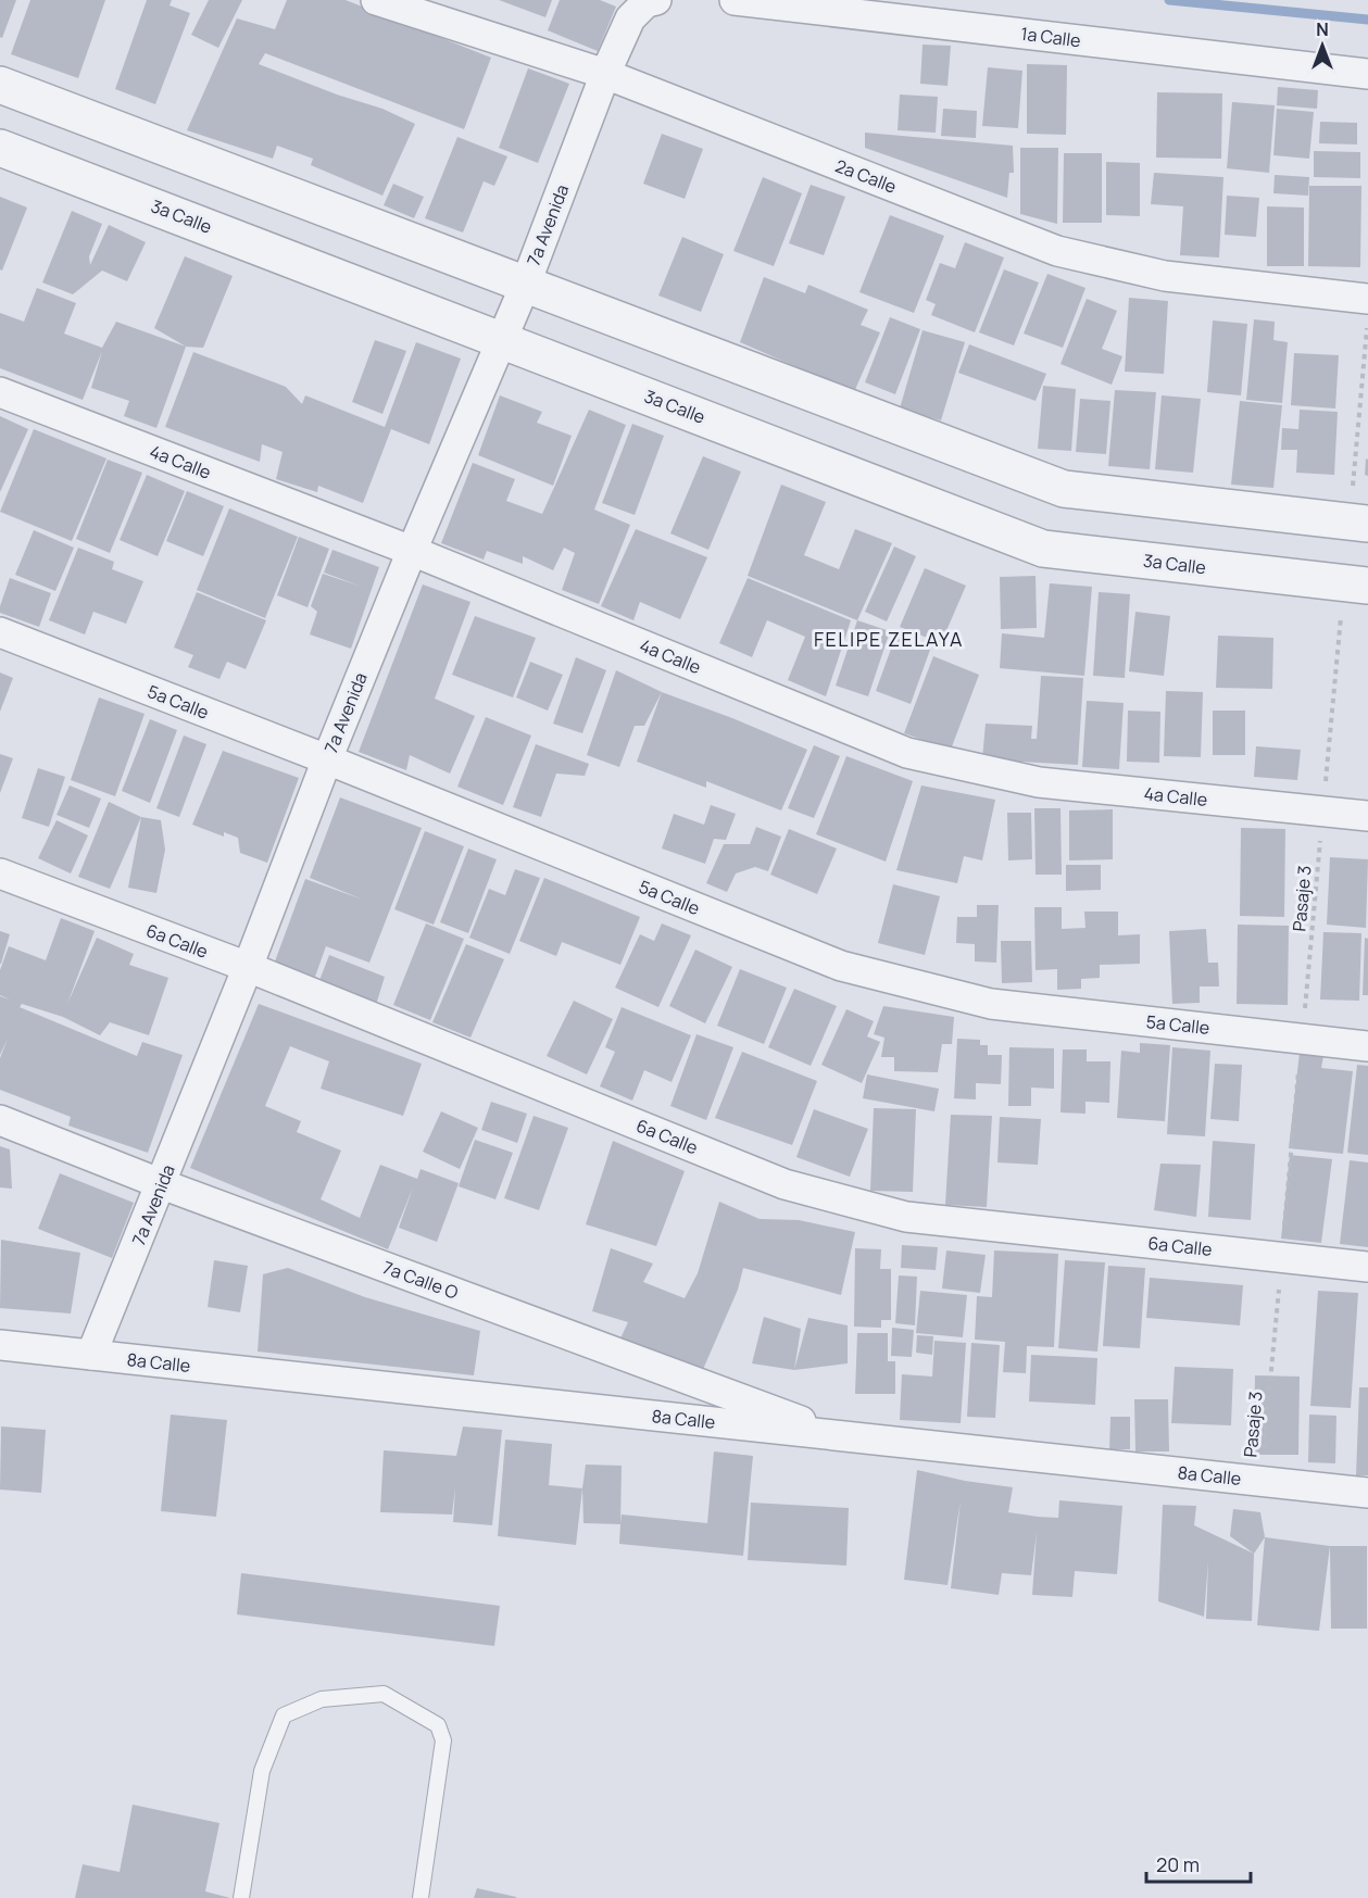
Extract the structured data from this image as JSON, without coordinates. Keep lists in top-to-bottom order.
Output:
{
  "streets": {
    "street": [
      "1a Calle",
      "2a Calle",
      "3a Calle",
      "7a Avenida",
      "4a Calle",
      "5a Calle",
      "6a Calle",
      "7a Calle O",
      "8a Calle"
    ],
    "path": ["Pasaje 3"]
  },
  "crossings": [
    ["2a Calle", "7a Avenida"],
    ["3a Calle", "7a Avenida"],
    ["3a Calle", "Pasaje 3"],
    ["7a Avenida", "4a Calle"],
    ["7a Avenida", "5a Calle"],
    ["7a Avenida", "6a Calle"],
    ["7a Avenida", "7a Calle O"],
    ["7a Avenida", "8a Calle"],
    ["4a Calle", "Pasaje 3"],
    ["5a Calle", "Pasaje 3"],
    ["Pasaje 3", "6a Calle"],
    ["Pasaje 3", "8a Calle"],
    ["7a Calle O", "8a Calle"]
  ],
  "districts": ["FELIPE ZELAYA"],
  "scale_bar": "20 m",
  "north": "top"
}
